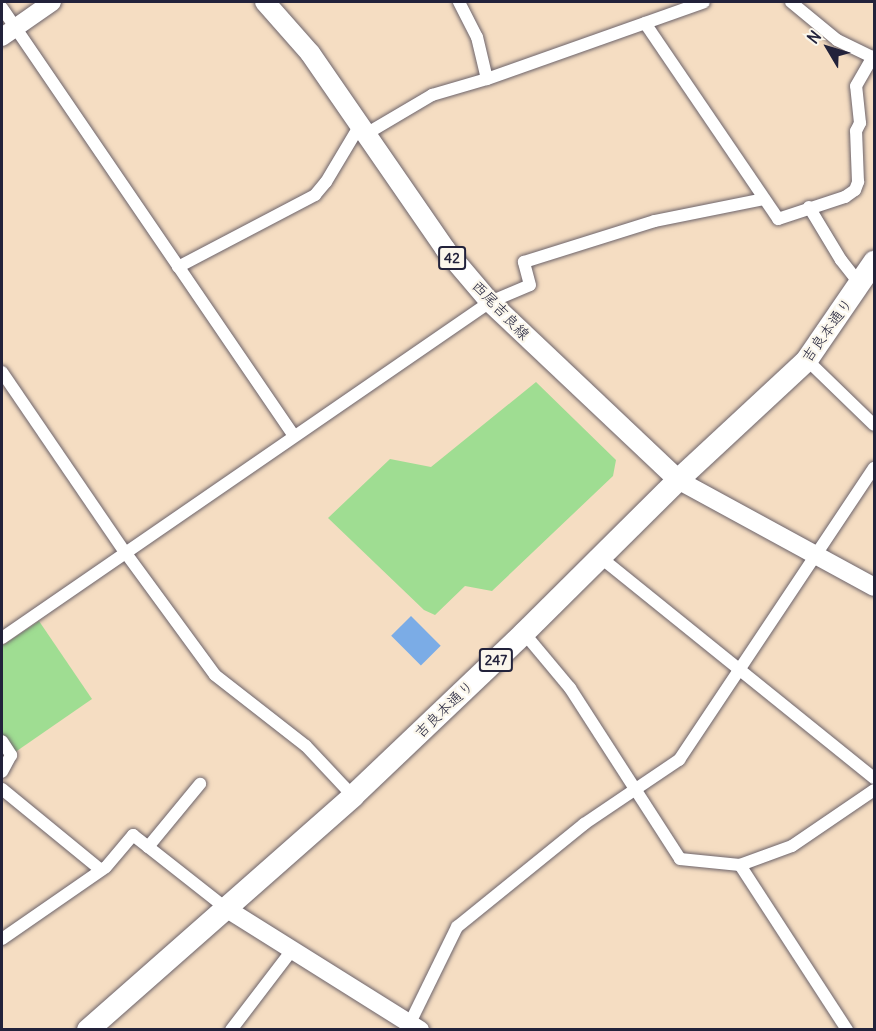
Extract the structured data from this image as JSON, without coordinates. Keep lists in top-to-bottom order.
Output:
{
  "streets": {
    "highway": ["吉良本通り", "247"],
    "main road": ["42", "西尾吉良線"]
  },
  "crossings": [
    ["西尾吉良線", "吉良本通り"]
  ],
  "north": "top left"
}
